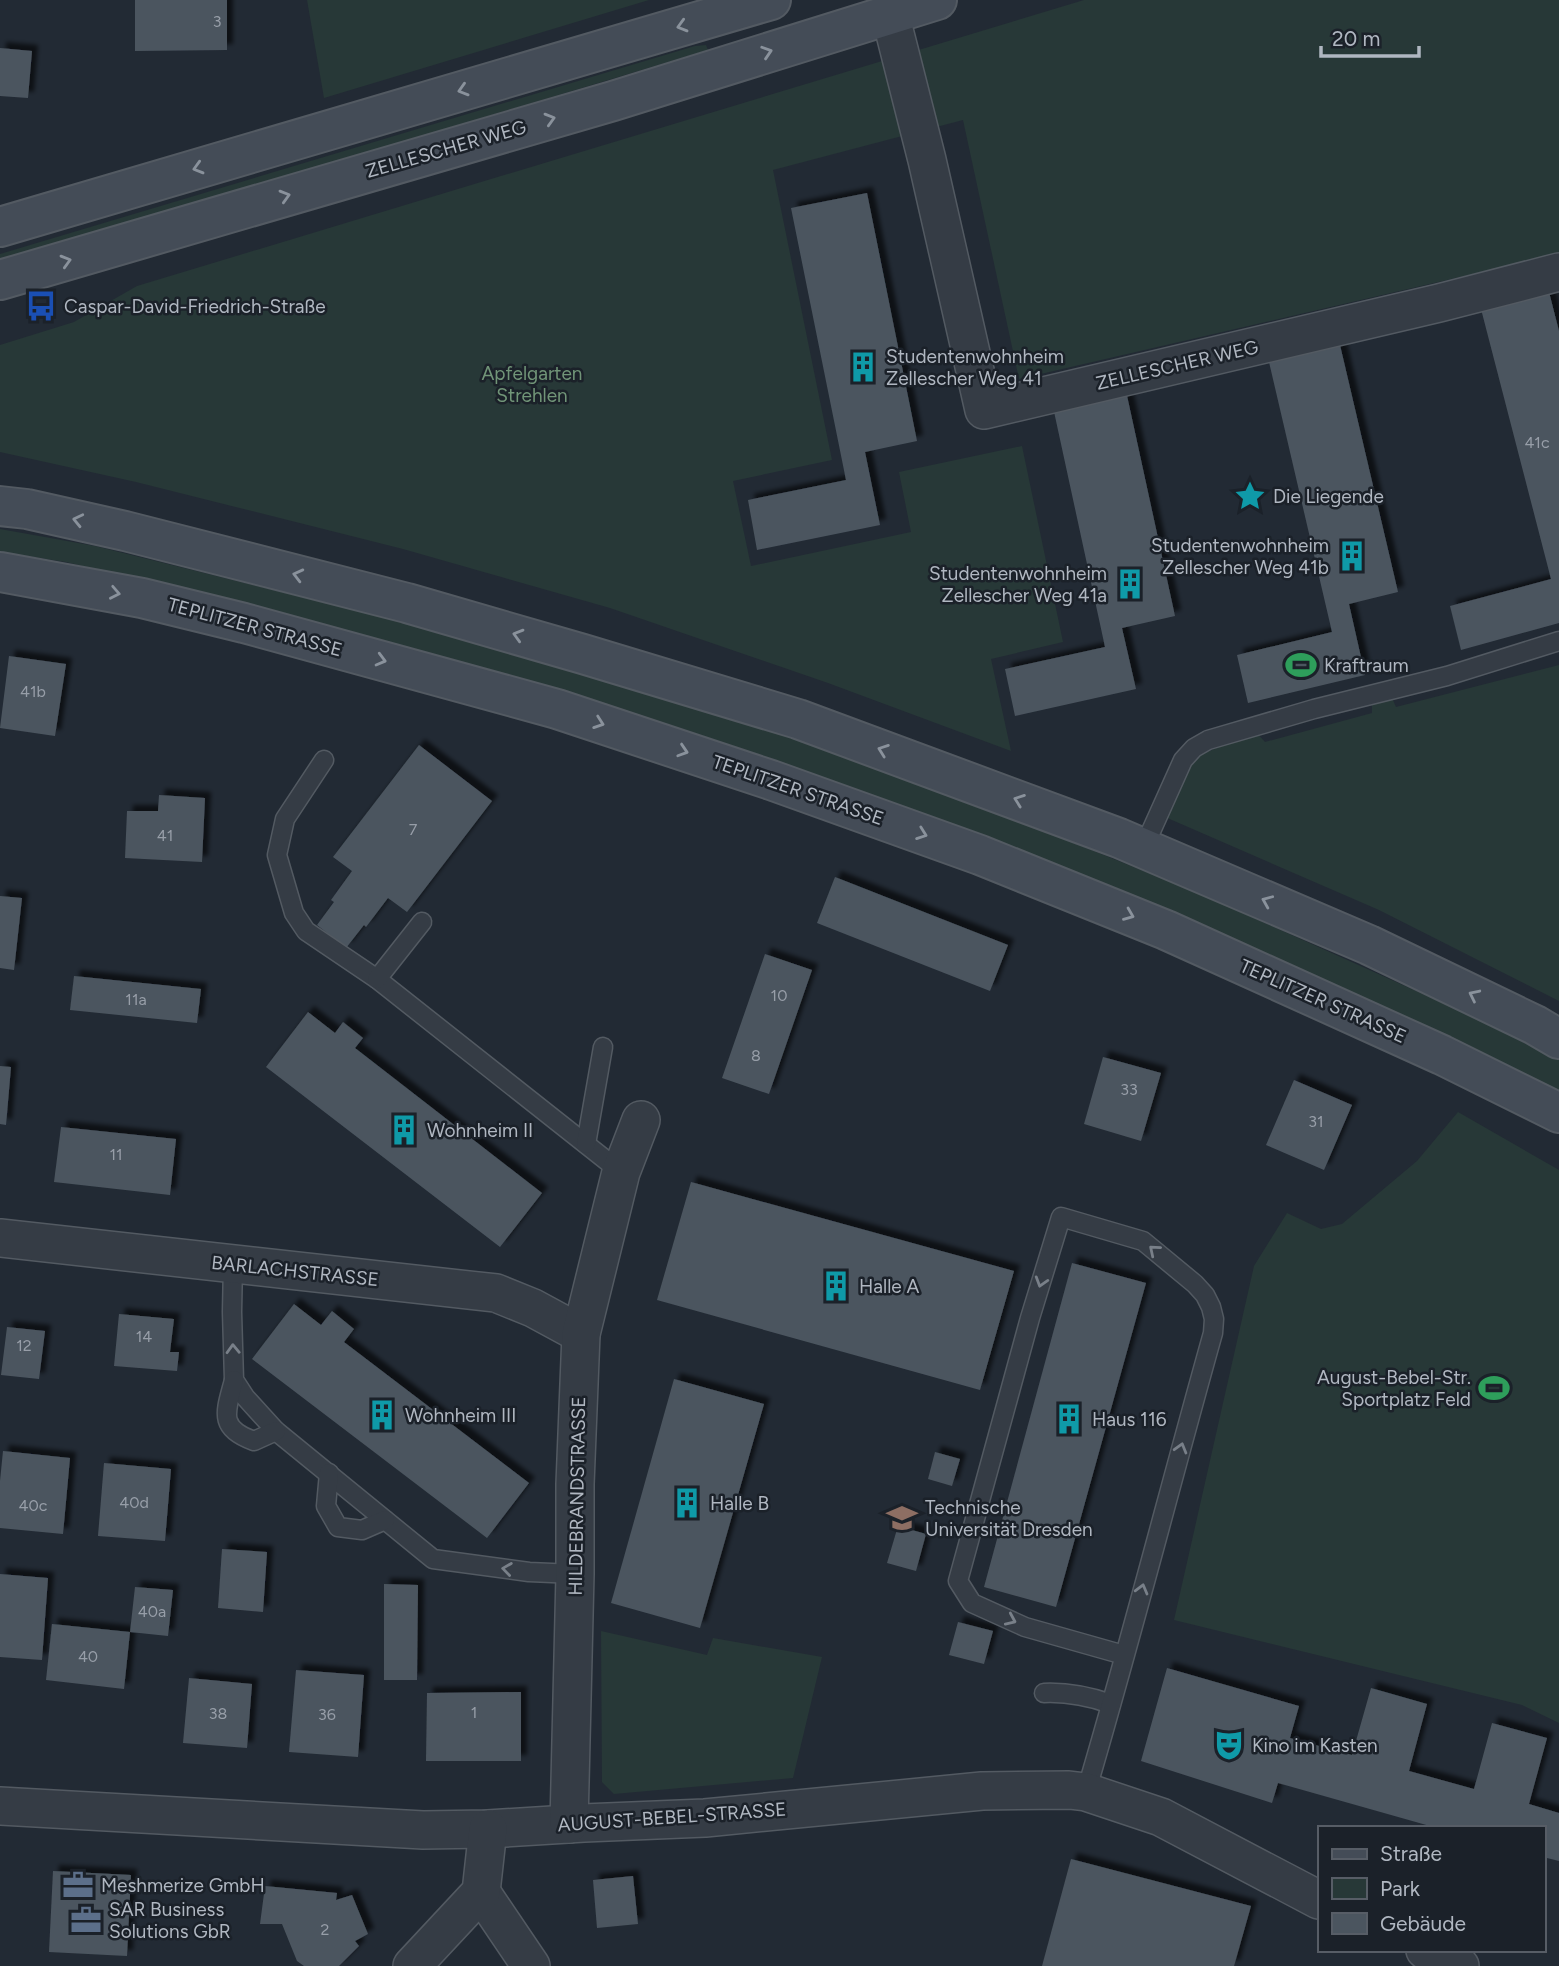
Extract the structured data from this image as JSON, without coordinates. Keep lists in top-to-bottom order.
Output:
{
  "streets": {
    "main road": ["ZELLESCHER WEG", "TEPLITZER STRASSE"],
    "street": ["BARLACHSTRASSE", "HILDEBRANDSTRASSE", "AUGUST-BEBEL-STRASSE"]
  },
  "crossings": [
    ["BARLACHSTRASSE", "HILDEBRANDSTRASSE"],
    ["HILDEBRANDSTRASSE", "AUGUST-BEBEL-STRASSE"]
  ],
  "parks": ["Apfelgarten Strehlen"],
  "places": {
    "bus stop": ["Caspar-David-Friedrich-Straße"],
    "building": [
      "Studentenwohnheim Zellescher Weg 41",
      "Studentenwohnheim Zellescher Weg 41b",
      "Studentenwohnheim Zellescher Weg 41a",
      "Wohnheim II",
      "Halle A",
      "Wohnheim III",
      "Haus 116",
      "Halle B"
    ],
    "place": ["Die Liegende"],
    "sports": ["Kraftraum", "August-Bebel-Str. Sportplatz Feld"],
    "school or university": ["Technische Universität Dresden"],
    "theatre": ["Kino im Kasten"],
    "office": ["Meshmerize GmbH", "SAR Business Solutions GbR"]
  },
  "house_numbers": [
    "3",
    "41c",
    "41b",
    "7",
    "41",
    "10",
    "11a",
    "8",
    "33",
    "31",
    "11",
    "14",
    "12",
    "40d",
    "40c",
    "40a",
    "40",
    "1",
    "38",
    "36",
    "2"
  ],
  "legend": ["Straße", "Park", "Gebäude"],
  "scale_bar": "20 m"
}
